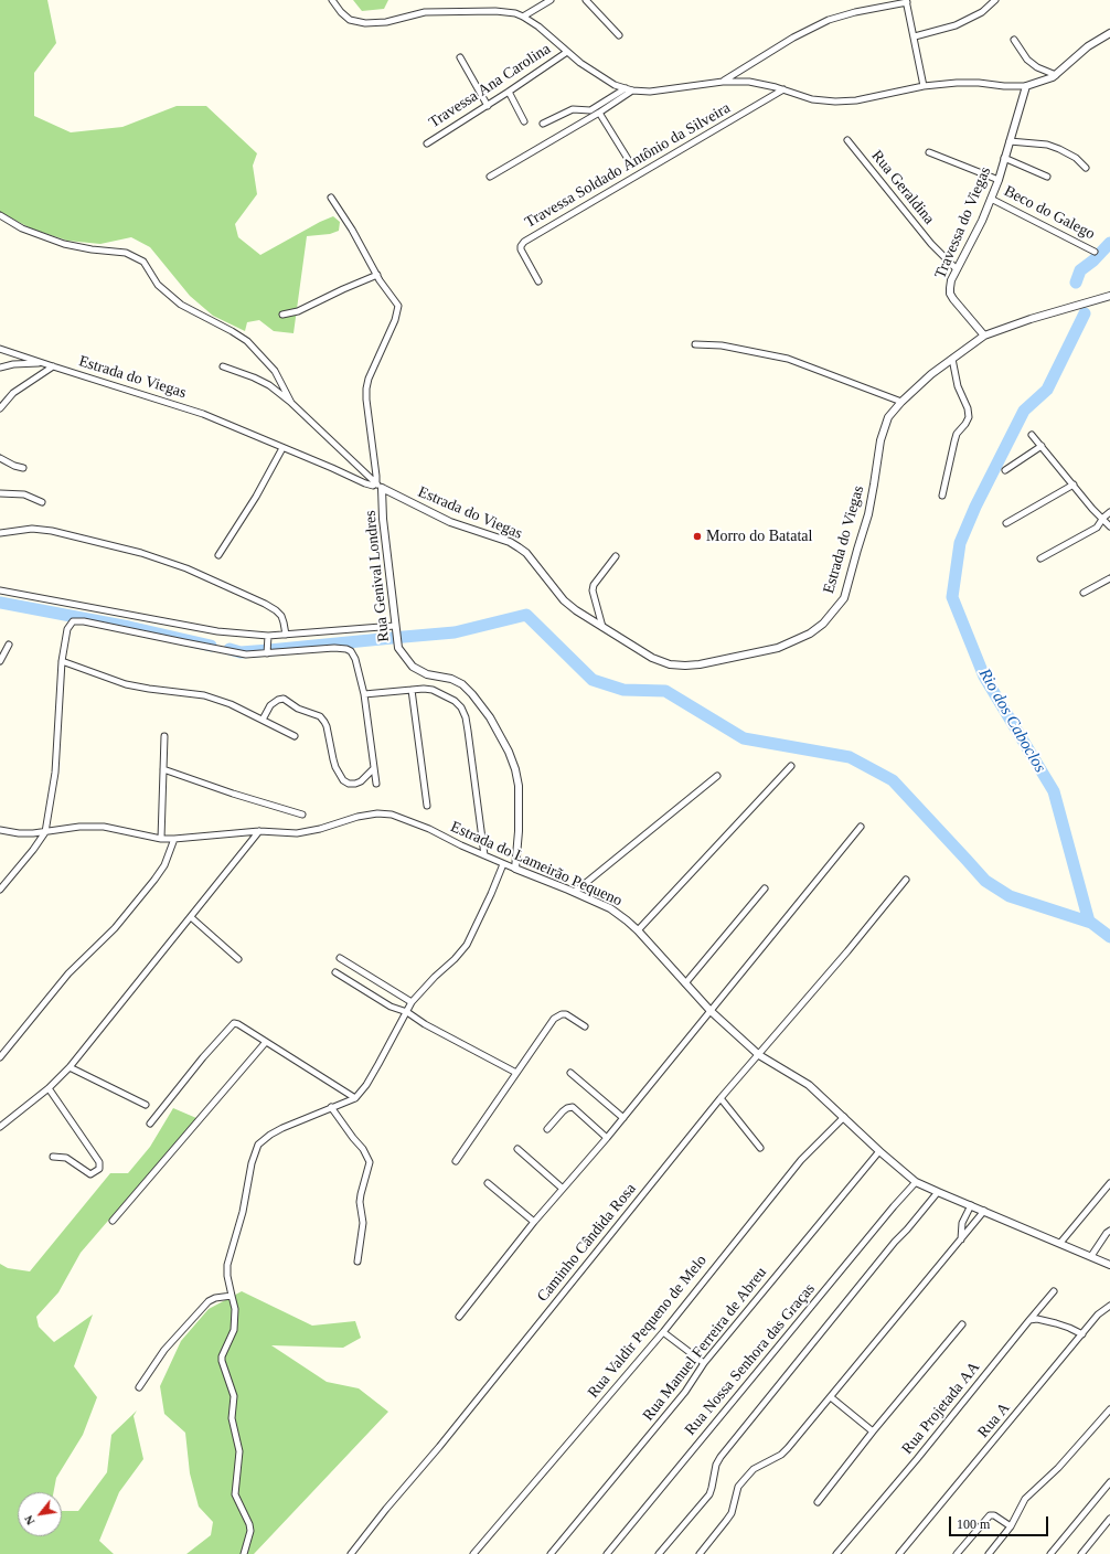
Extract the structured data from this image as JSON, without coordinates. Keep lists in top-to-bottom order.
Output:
{
  "streets": {
    "street": [
      "Travessa Ana Carolina",
      "Travessa Soldado Antônio da Silveira",
      "Rua Geraldina",
      "Beco do Galego",
      "Travessa do Viegas",
      "Estrada do Viegas",
      "Rua Genival Londres",
      "Estrada do Lameirão Pequeno",
      "Caminho Cândida Rosa",
      "Rua Valdir Pequeno de Melo",
      "Rua Manuel Ferreira de Abreu",
      "Rua Nossa Senhora das Graças",
      "Rua Projetada AA",
      "Rua A"
    ]
  },
  "crossings": [
    ["Rua Geraldina", "Travessa do Viegas"],
    ["Beco do Galego", "Travessa do Viegas"],
    ["Travessa do Viegas", "Estrada do Viegas"],
    ["Estrada do Viegas", "Rua Genival Londres"],
    ["Rua Genival Londres", "Estrada do Lameirão Pequeno"],
    ["Estrada do Lameirão Pequeno", "Caminho Cândida Rosa"],
    ["Estrada do Lameirão Pequeno", "Rua Valdir Pequeno de Melo"],
    ["Estrada do Lameirão Pequeno", "Rua Manuel Ferreira de Abreu"],
    ["Estrada do Lameirão Pequeno", "Rua Nossa Senhora das Graças"]
  ],
  "water": ["Rio dos Caboclos"],
  "places": ["Morro do Batatal"],
  "scale_bar": "100 m",
  "north": "bottom left"
}
